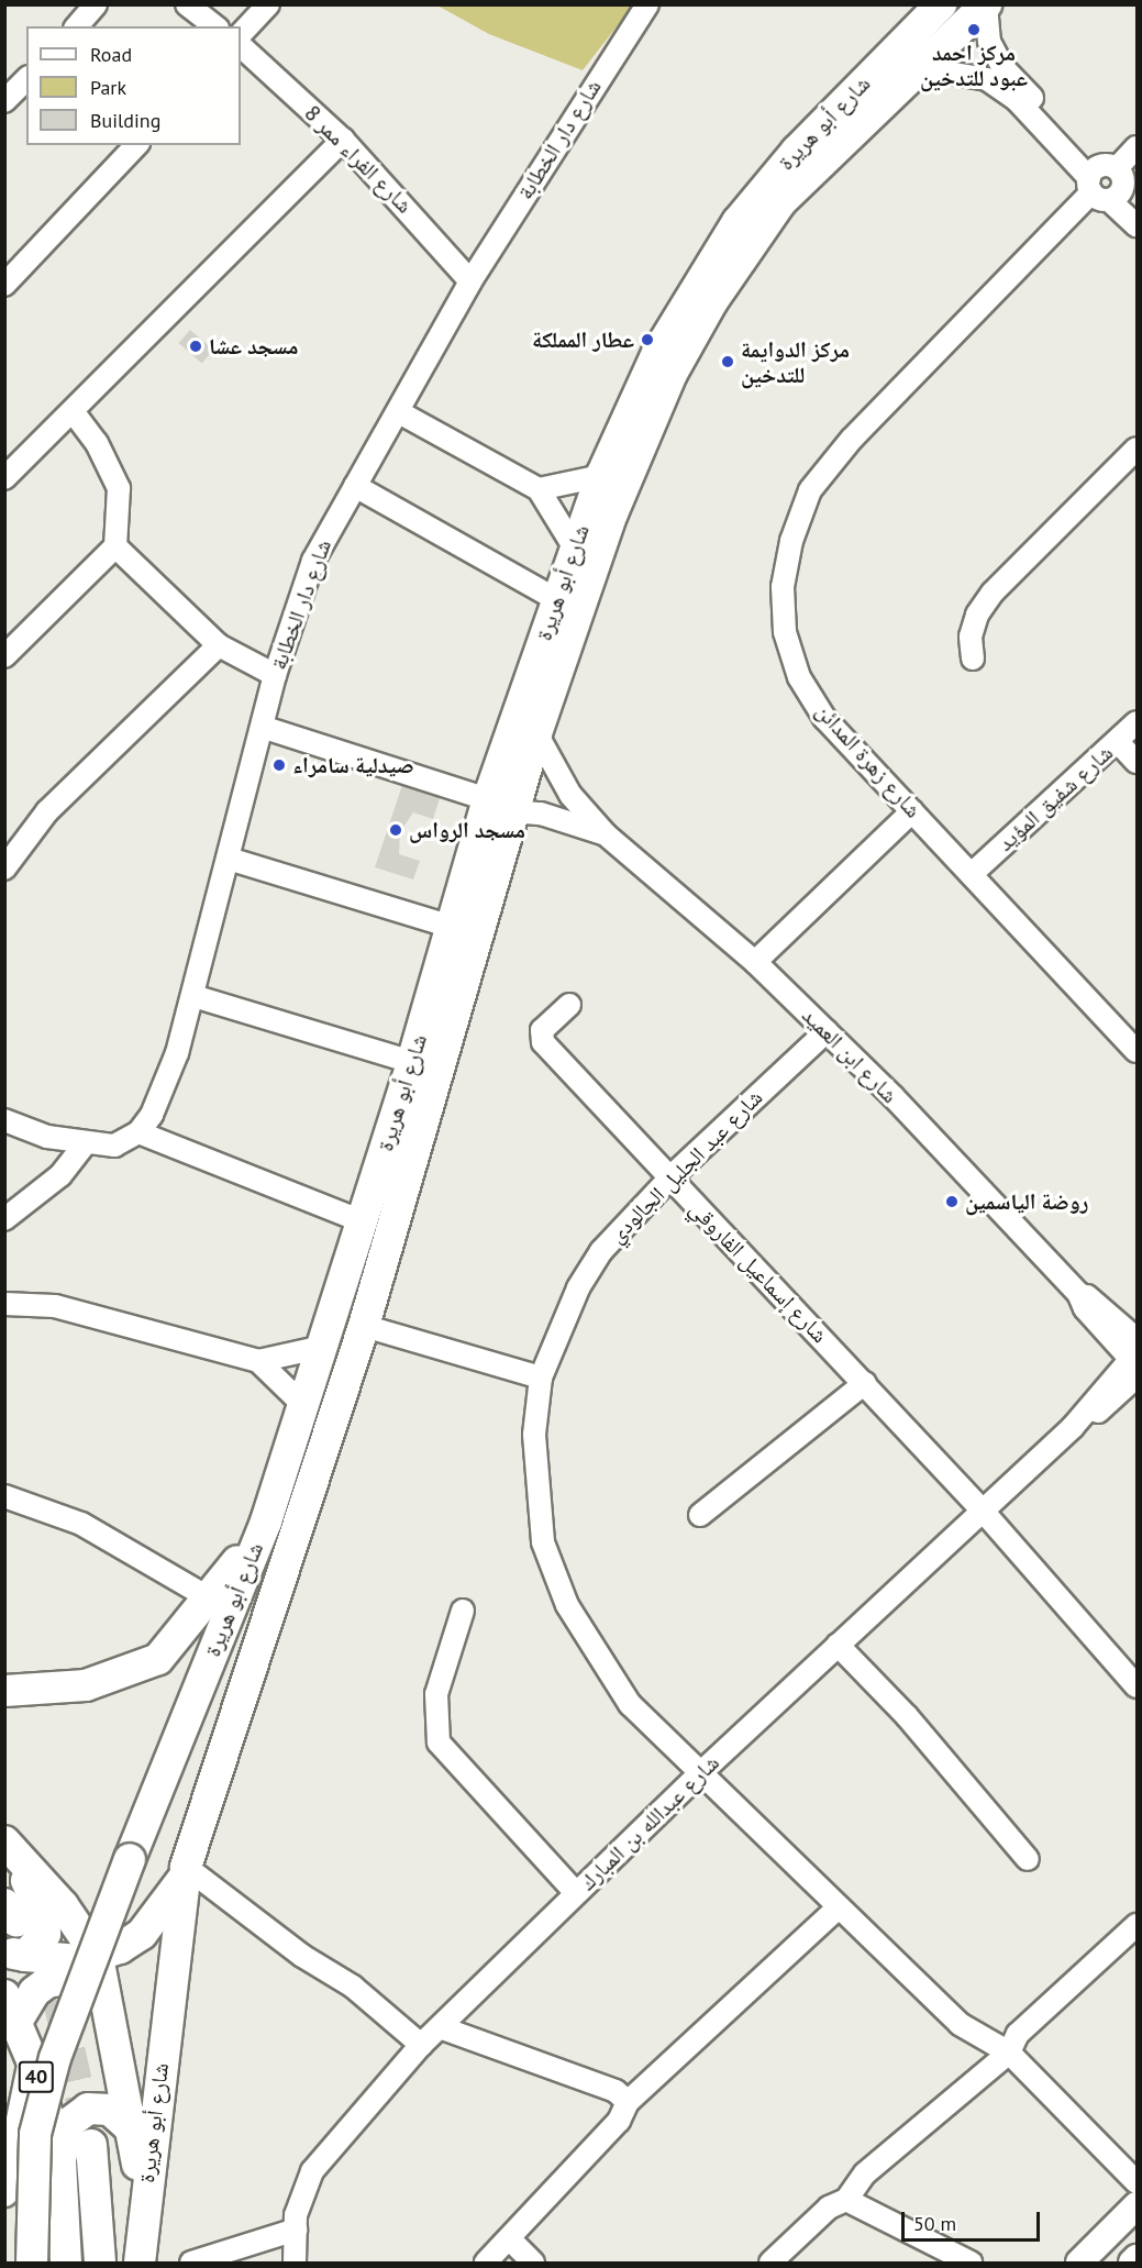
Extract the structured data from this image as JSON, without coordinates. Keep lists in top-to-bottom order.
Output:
{
  "streets": {
    "highway": ["شارع أبو هريرة", "40"],
    "street": [
      "شارع دار الخطابة",
      "شارع الفراء ممر 8",
      "شارع زهرة المدائن",
      "شارع شفيق المؤيد",
      "شارع ابن العميد",
      "شارع عبد الجليل الجالودي",
      "شارع إسماعيل الفاروقي",
      "شارع عبدالله بن المبارك"
    ]
  },
  "crossings": [
    ["شارع أبو هريرة", "شارع ابن العميد"],
    ["شارع دار الخطابة", "شارع الفراء ممر 8"],
    ["شارع دار الخطابة", "شارع ابن العميد"],
    ["شارع زهرة المدائن", "شارع شفيق المؤيد"],
    ["شارع ابن العميد", "شارع عبد الجليل الجالودي"],
    ["شارع ابن العميد", "شارع عبدالله بن المبارك"],
    ["شارع عبد الجليل الجالودي", "شارع إسماعيل الفاروقي"],
    ["شارع عبد الجليل الجالودي", "شارع عبدالله بن المبارك"],
    ["شارع إسماعيل الفاروقي", "شارع عبدالله بن المبارك"]
  ],
  "places": [
    "مركز احمد عبود للتدخين",
    "عطار المملكة",
    "مسجد عشا",
    "مركز الدوايمة للتدخين",
    "صيدلية سامراء",
    "مسجد الرواس",
    "روضة الياسمين"
  ],
  "legend": ["Road", "Park", "Building"],
  "scale_bar": "50 m"
}
